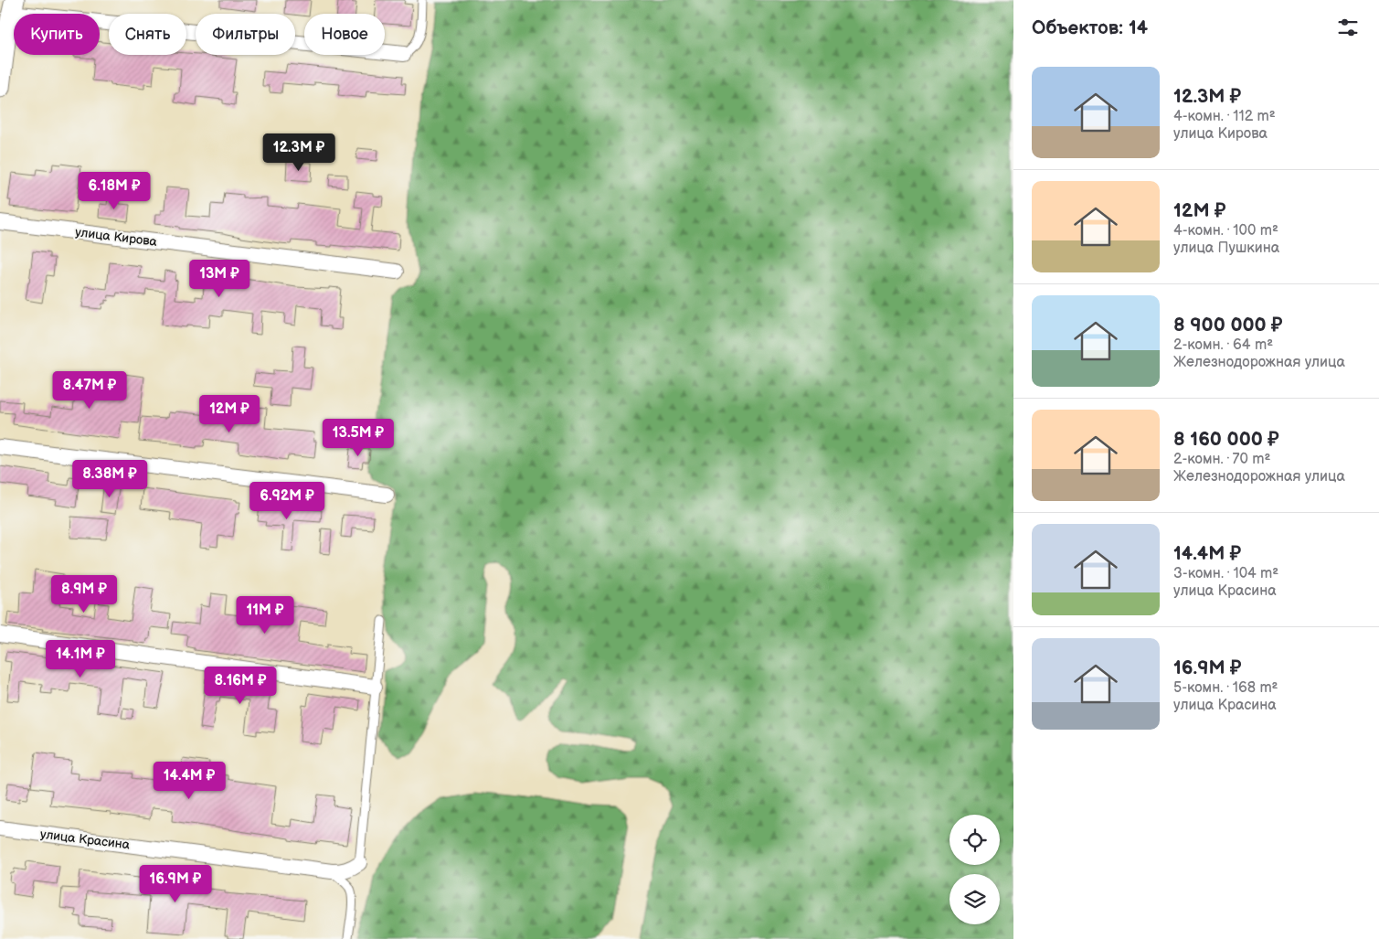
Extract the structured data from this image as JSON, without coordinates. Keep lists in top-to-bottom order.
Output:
{
  "streets": {
    "street": ["улица Кирова", "улица Красина"]
  },
  "page": {
    "heading": "Объектов: 14",
    "chip": [
      "Купить",
      "Снять",
      "Фильтры",
      "Новое"
    ],
    "list": [
      {
        "name": "12.3M ₽",
        "note": "4-комн. · 112 m² · улица Кирова"
      },
      {
        "name": "12M ₽",
        "note": "4-комн. · 100 m² · улица Пушкина"
      },
      {
        "name": "8 900 000 ₽",
        "note": "2-комн. · 64 m² · Железнодорожная улица"
      },
      {
        "name": "8 160 000 ₽",
        "note": "2-комн. · 70 m² · Железнодорожная улица"
      },
      {
        "name": "14.4M ₽",
        "note": "3-комн. · 104 m² · улица Красина"
      },
      {
        "name": "16.9M ₽",
        "note": "5-комн. · 168 m² · улица Красина"
      }
    ],
    "price": [
      "12.3M ₽",
      "6.18M ₽",
      "13M ₽",
      "8.47M ₽",
      "12M ₽",
      "13.5M ₽",
      "8.38M ₽",
      "6.92M ₽",
      "8.9M ₽",
      "11M ₽",
      "14.1M ₽",
      "8.16M ₽",
      "14.4M ₽",
      "16.9M ₽"
    ]
  }
}
